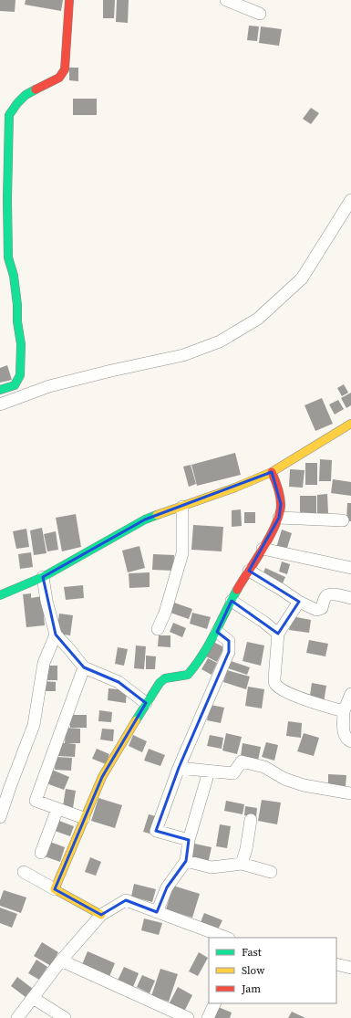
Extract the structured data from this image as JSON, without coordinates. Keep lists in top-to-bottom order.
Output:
{
  "legend": ["Fast", "Slow", "Jam"]
}
